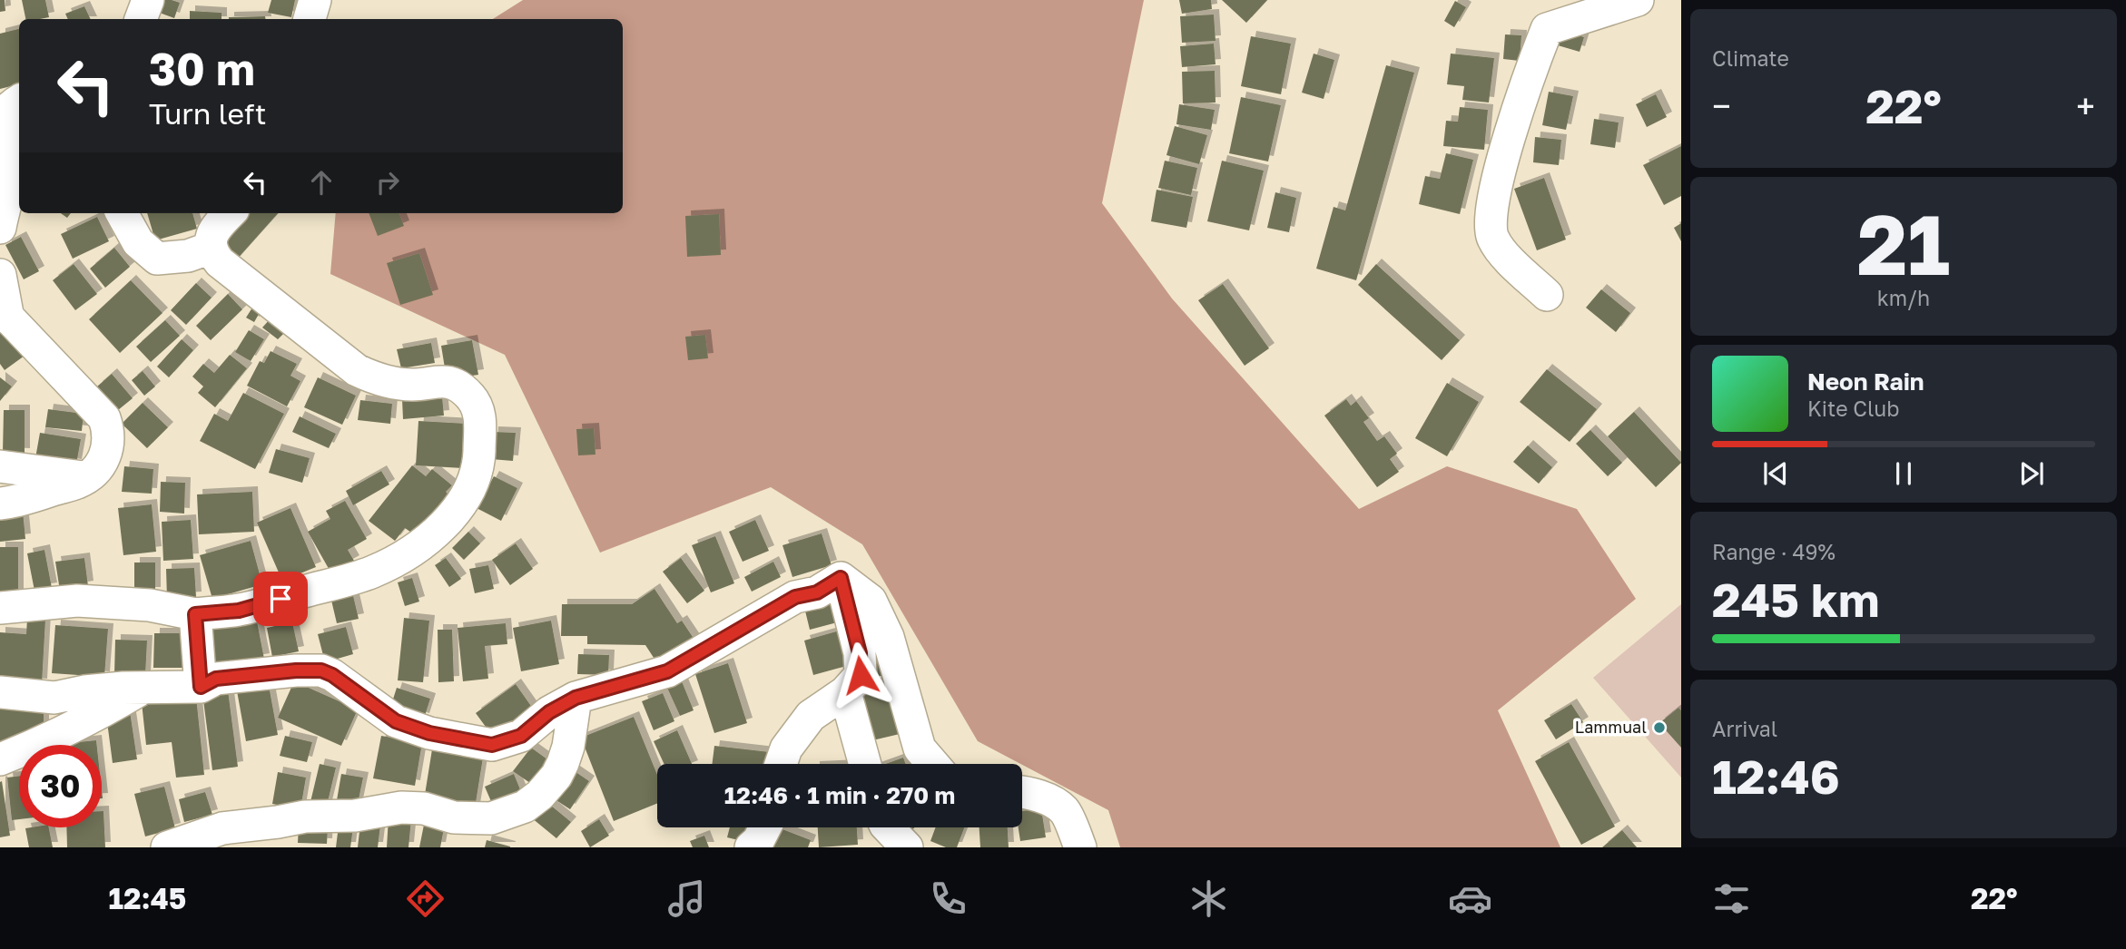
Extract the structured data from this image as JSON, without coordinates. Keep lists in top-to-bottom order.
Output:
{
  "places": ["Lammual"],
  "page": {
    "tile": [
      "Climate",
      ["21", "km/h"],
      ["Range · 49%", "245 km"],
      ["Arrival", "12:46"]
    ],
    "turn": ["30 m", "Turn left"],
    "heat": ["−", "22°", "+"],
    "song": ["Neon Rain", "Kite Club"],
    "limit": "30",
    "trip": "12:46 · 1 min · 270 m",
    "tabs": ["12:45", "22°"]
  }
}
